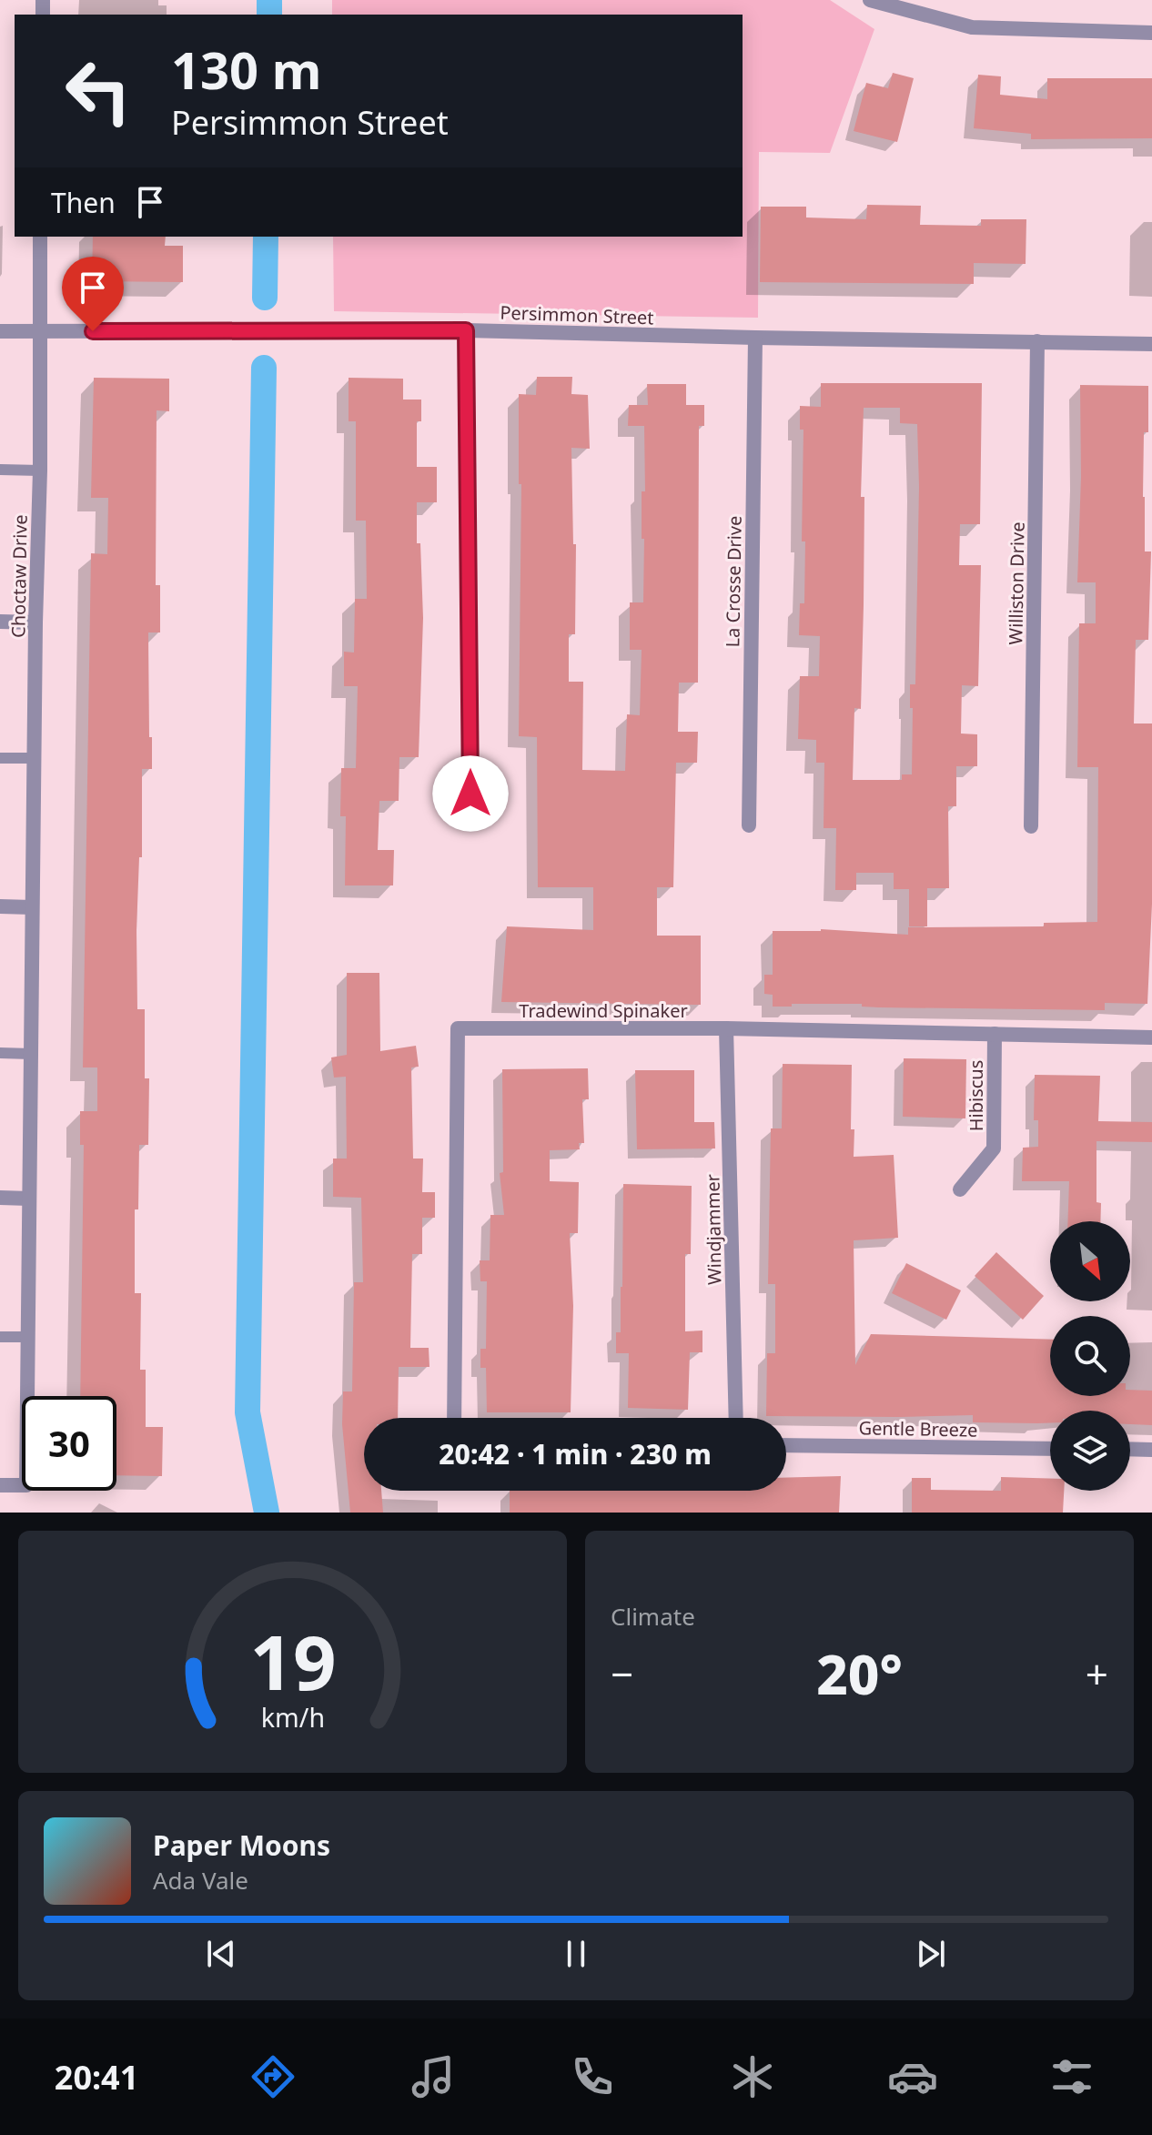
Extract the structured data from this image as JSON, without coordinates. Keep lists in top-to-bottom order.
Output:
{
  "streets": {
    "street": [
      "Persimmon Street",
      "Choctaw Drive",
      "La Crosse Drive",
      "Williston Drive",
      "Tradewind Spinaker",
      "Hibiscus",
      "Windjammer",
      "Gentle Breeze"
    ]
  },
  "crossings": [
    ["Persimmon Street", "Choctaw Drive"],
    ["Persimmon Street", "La Crosse Drive"],
    ["Persimmon Street", "Williston Drive"],
    ["Tradewind Spinaker", "Hibiscus"],
    ["Tradewind Spinaker", "Windjammer"]
  ],
  "north": "bottom right",
  "page": {
    "turn": ["130 m", "Persimmon Street"],
    "then": "Then",
    "limit": "30",
    "trip": "20:42 · 1 min · 230 m",
    "tile": "Climate",
    "heat": ["−", "20°", "+"],
    "song": ["Paper Moons", "Ada Vale"],
    "tabs": "20:41",
    "gauge": ["19", "km/h"]
  }
}
